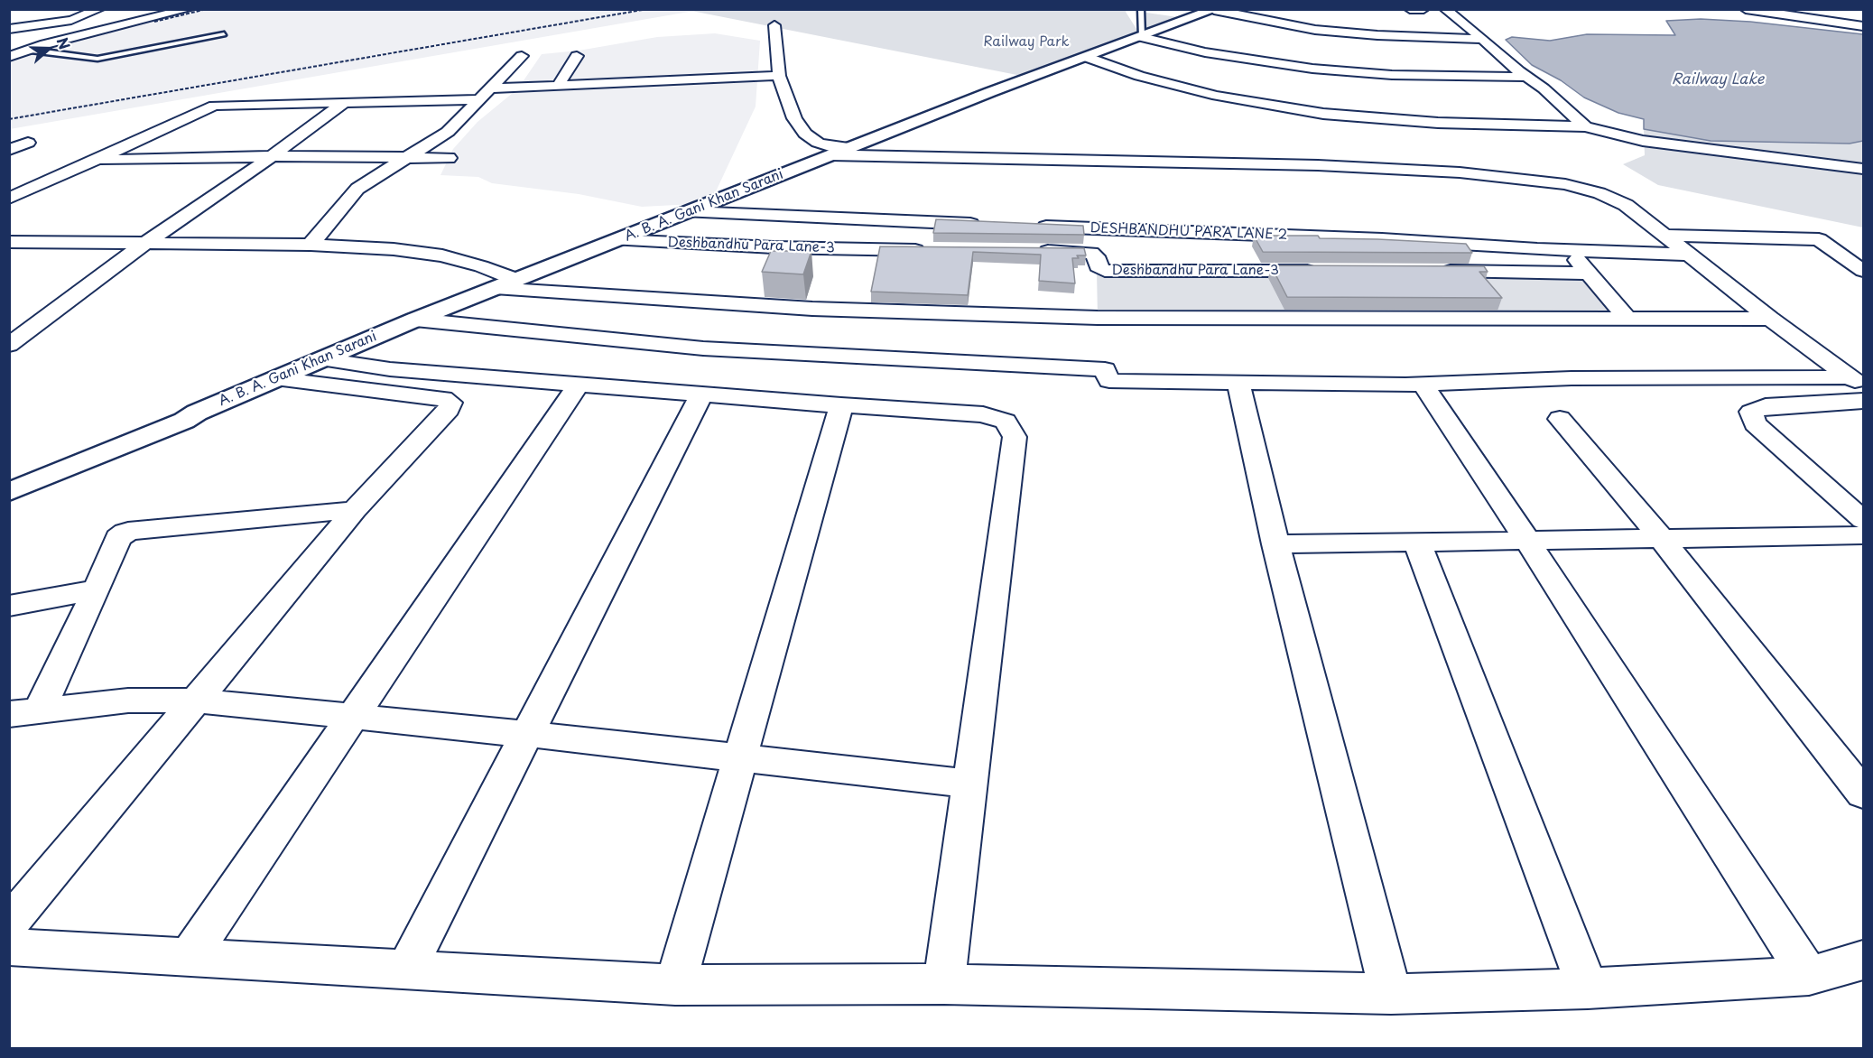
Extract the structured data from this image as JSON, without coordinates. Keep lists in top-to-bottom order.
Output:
{
  "streets": {
    "main road": ["A. B. A. Gani Khan Sarani"],
    "street": ["DESHBANDHU PARA LANE 2", "Deshbandhu Para Lane-3"]
  },
  "crossings": [
    ["A. B. A. Gani Khan Sarani", "Deshbandhu Para Lane-3"]
  ],
  "water": ["Railway Lake"],
  "parks": ["Railway Park"],
  "north": "right"
}
